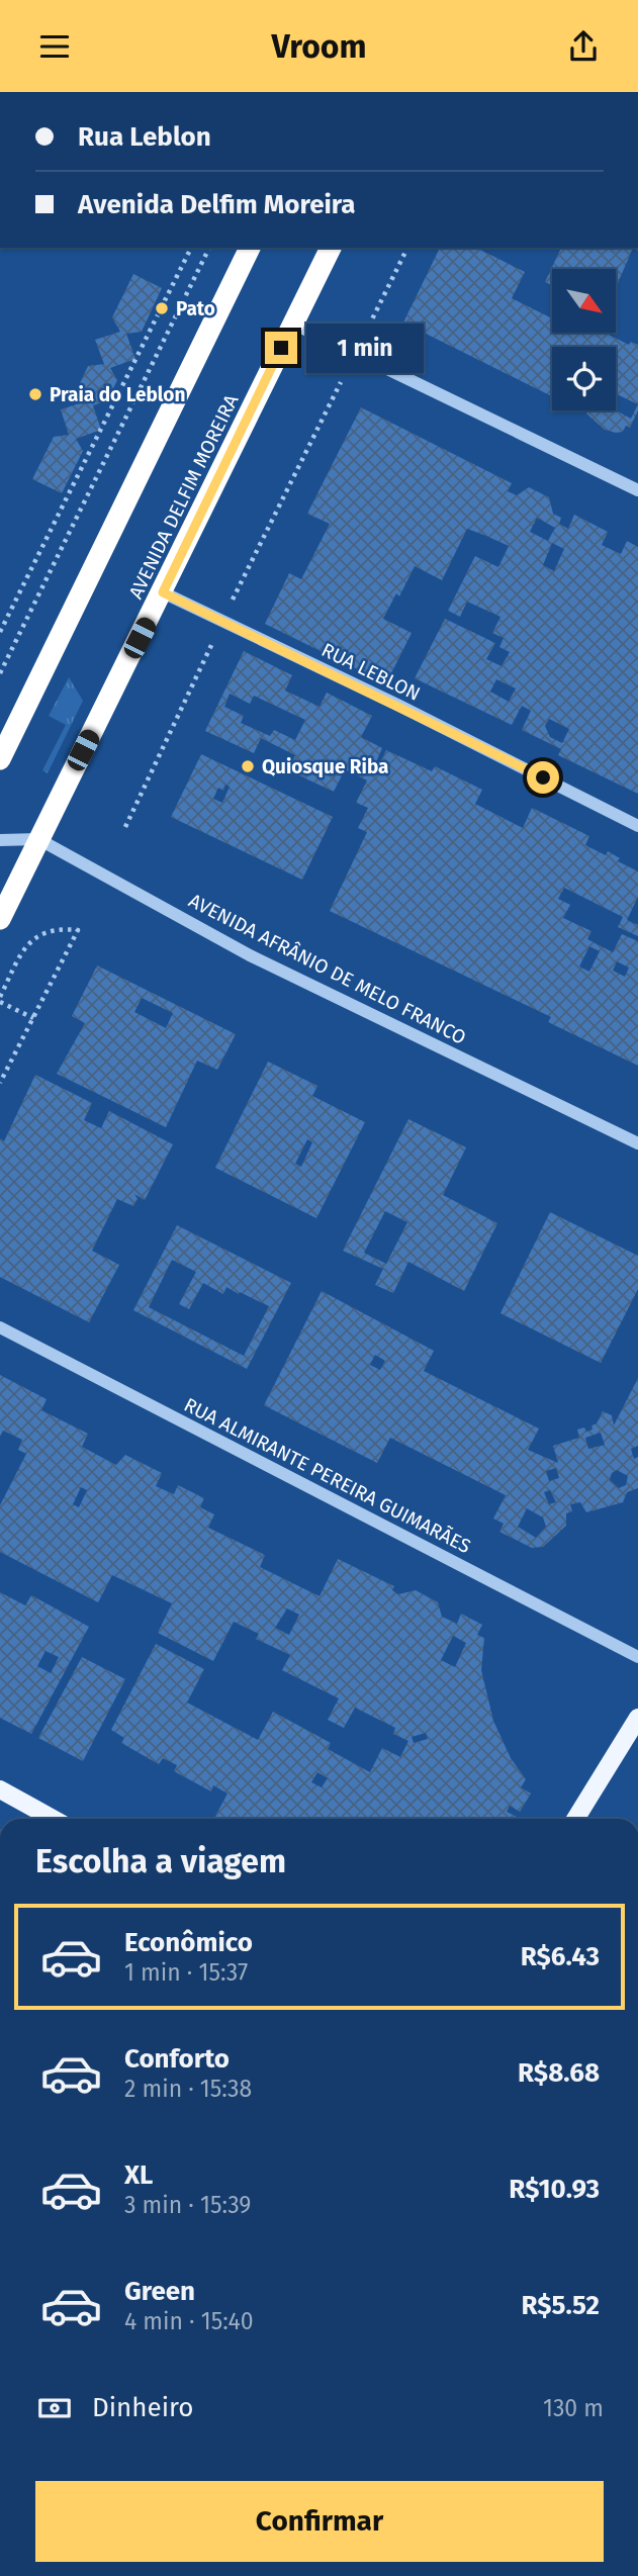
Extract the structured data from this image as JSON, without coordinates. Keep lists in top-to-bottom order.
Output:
{
  "streets": {
    "highway": ["AVENIDA DELFIM MOREIRA"],
    "street": ["RUA LEBLON", "AVENIDA AFRÂNIO DE MELO FRANCO", "RUA ALMIRANTE PEREIRA GUIMARÃES"]
  },
  "crossings": [
    ["AVENIDA DELFIM MOREIRA", "RUA LEBLON"],
    ["AVENIDA DELFIM MOREIRA", "AVENIDA AFRÂNIO DE MELO FRANCO"]
  ],
  "places": ["Pato", "Praia do Leblon", "Quiosque Riba"],
  "north": "bottom right",
  "page": {
    "header": "Vroom",
    "banner": ["Rua Leblon", "Avenida Delfim Moreira"],
    "bubble": "1 min",
    "heading": "Escolha a viagem",
    "list": [
      {
        "name": "Econômico",
        "note": "1 min · 15:37",
        "value": "R$6.43"
      },
      {
        "name": "Conforto",
        "note": "2 min · 15:38",
        "value": "R$8.68"
      },
      {
        "name": "XL",
        "note": "3 min · 15:39",
        "value": "R$10.93"
      },
      {
        "name": "Green",
        "note": "4 min · 15:40",
        "value": "R$5.52"
      }
    ],
    "pay": ["Dinheiro", "130 m"],
    "buttons": "Confirmar"
  }
}
